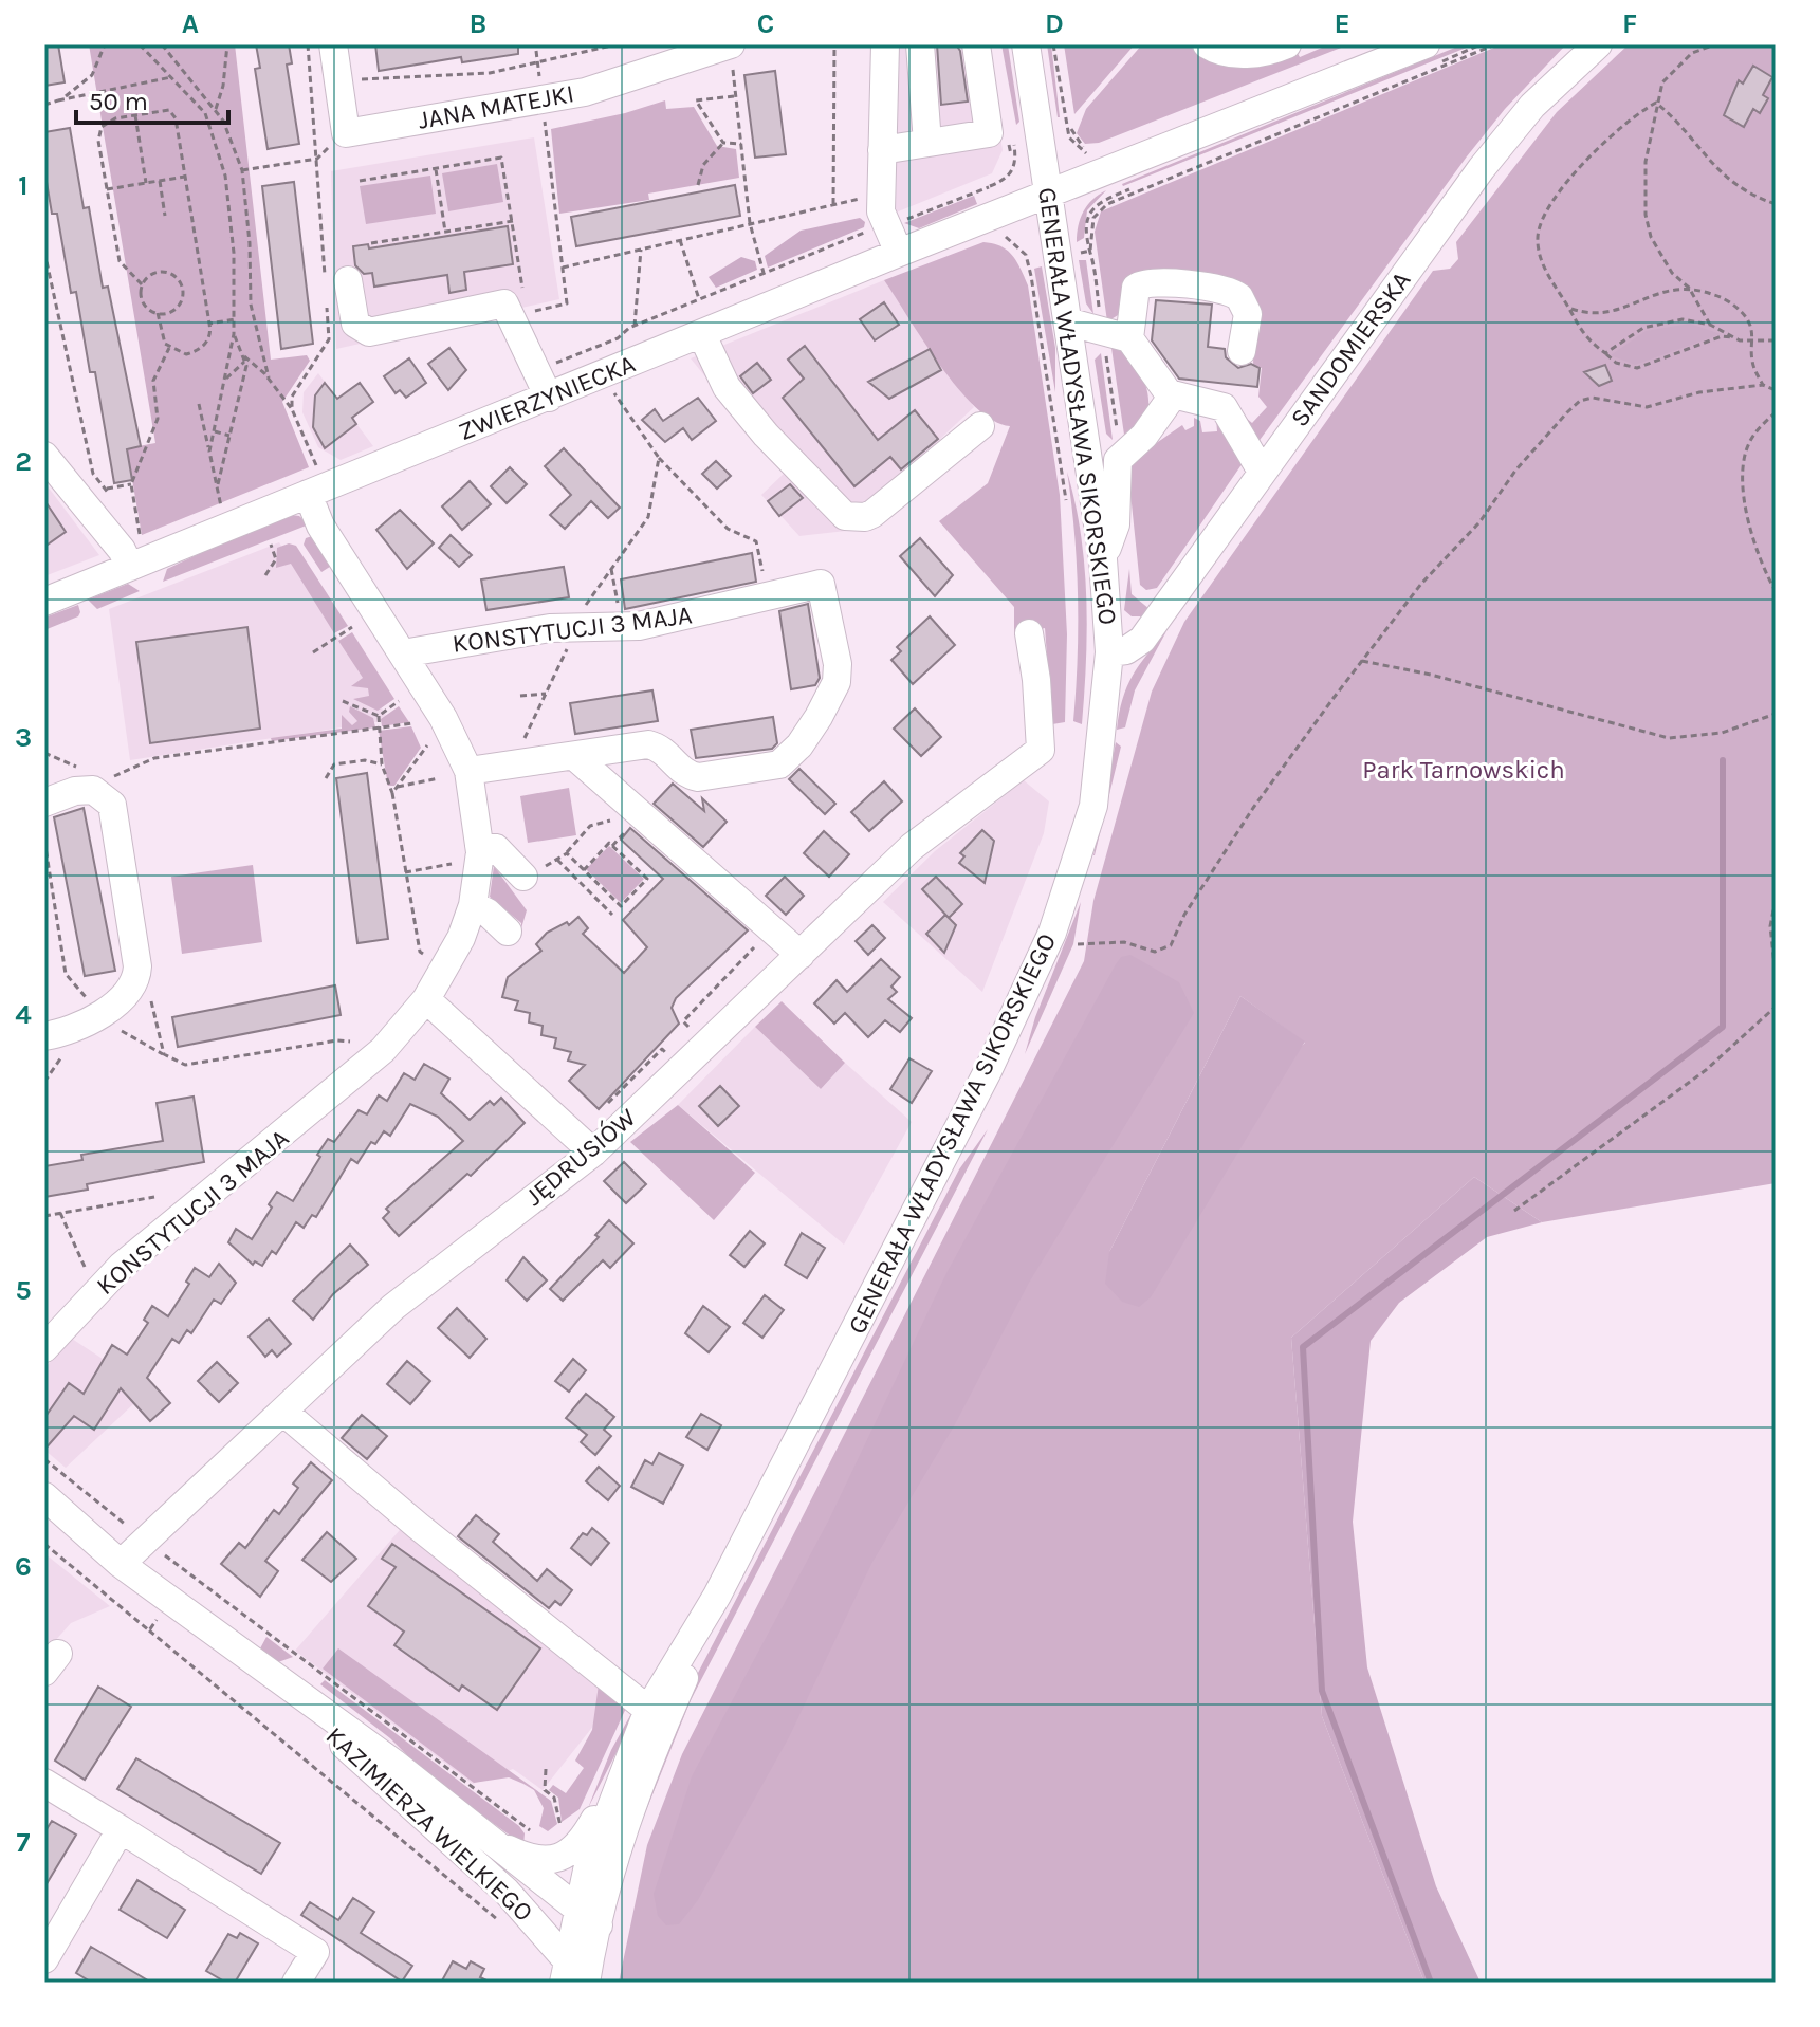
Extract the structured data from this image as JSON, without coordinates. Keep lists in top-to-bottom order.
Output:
{
  "streets": {
    "street": [
      "JANA MATEJKI",
      "SANDOMIERSKA",
      "ZWIERZYNIECKA",
      "GENERAŁA WŁADYSŁAWA SIKORSKIEGO",
      "KONSTYTUCJI 3 MAJA",
      "JĘDRUSIÓW",
      "KAZIMIERZA WIELKIEGO"
    ]
  },
  "crossings": [
    ["SANDOMIERSKA", "GENERAŁA WŁADYSŁAWA SIKORSKIEGO"],
    ["ZWIERZYNIECKA", "GENERAŁA WŁADYSŁAWA SIKORSKIEGO"],
    ["ZWIERZYNIECKA", "KONSTYTUCJI 3 MAJA"],
    ["GENERAŁA WŁADYSŁAWA SIKORSKIEGO", "KAZIMIERZA WIELKIEGO"],
    ["JĘDRUSIÓW", "KAZIMIERZA WIELKIEGO"]
  ],
  "parks": ["Park Tarnowskich"],
  "scale_bar": "50 m",
  "grid": {
    "columns": [
      "A",
      "B",
      "C",
      "D",
      "E",
      "F"
    ],
    "rows": [
      "1",
      "2",
      "3",
      "4",
      "5",
      "6",
      "7"
    ]
  }
}
